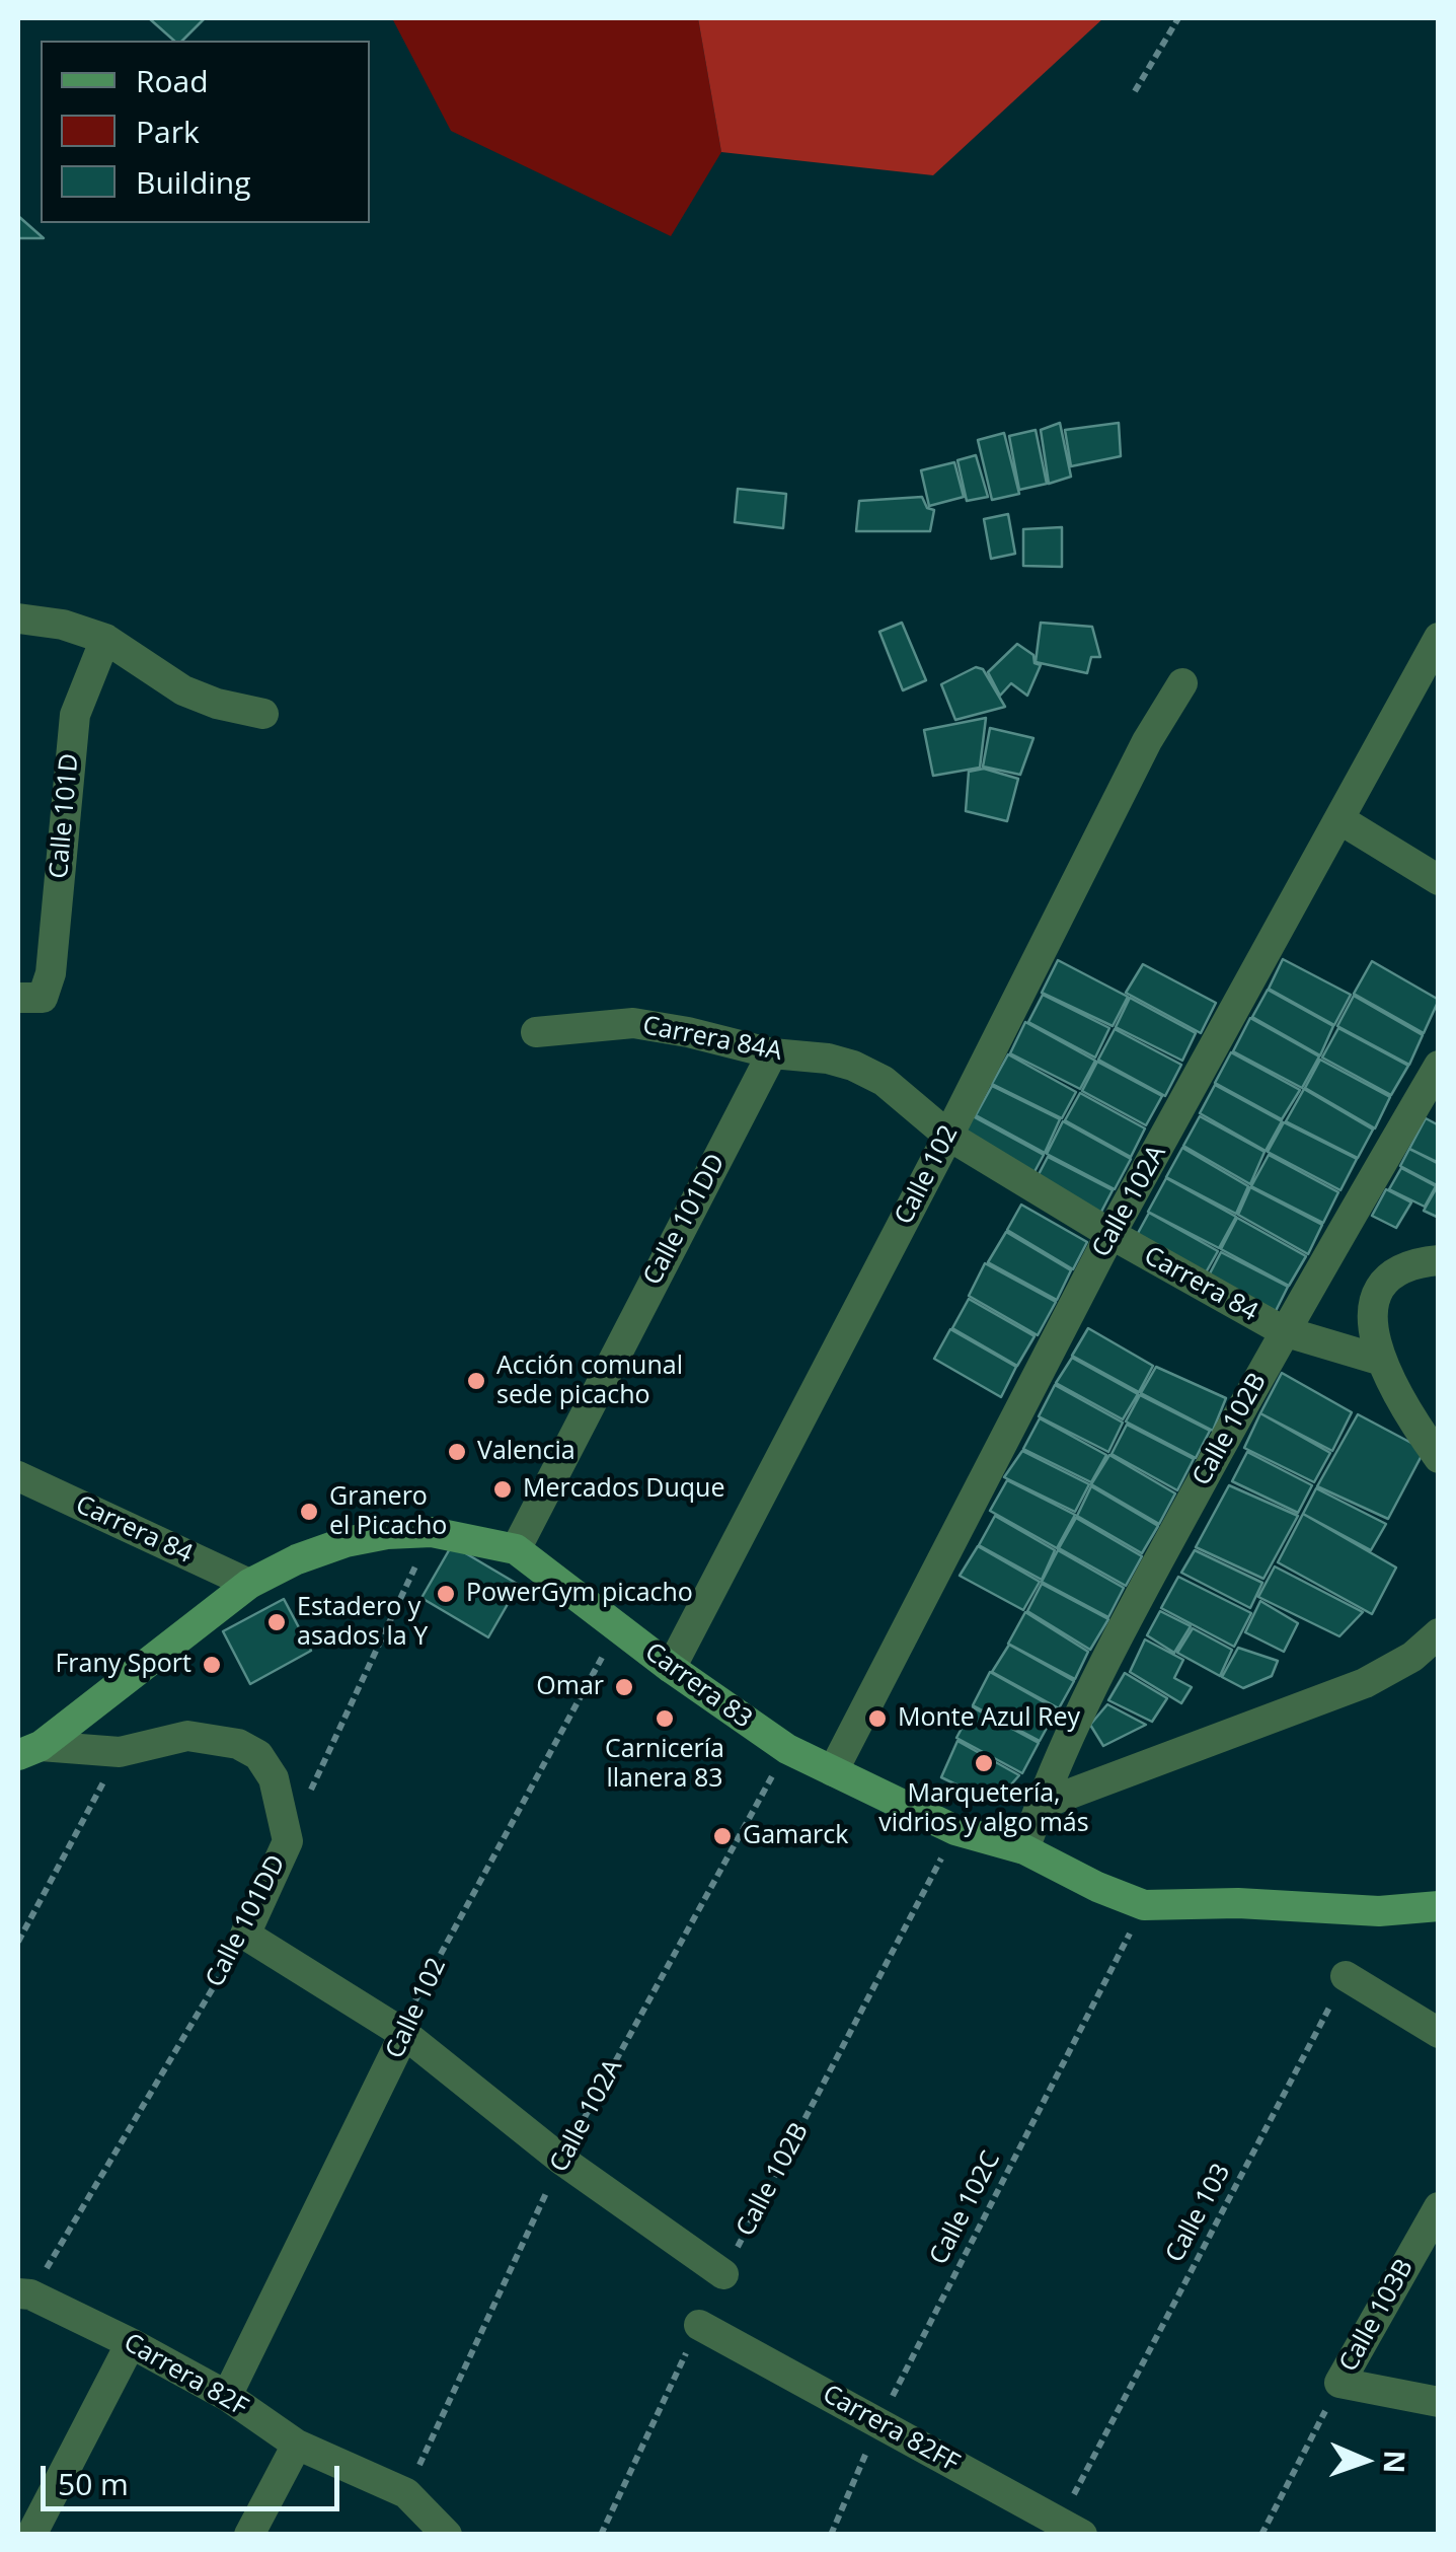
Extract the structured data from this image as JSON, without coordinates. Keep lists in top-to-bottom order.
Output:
{
  "streets": {
    "street": [
      "Calle 101D",
      "Carrera 84A",
      "Calle 102",
      "Calle 102A",
      "Calle 101DD",
      "Carrera 84",
      "Calle 102B",
      "Carrera 83",
      "Calle 103B",
      "Carrera 82F",
      "Carrera 82FF"
    ],
    "path": ["Calle 102C", "Calle 103"]
  },
  "crossings": [
    ["Carrera 84A", "Calle 101DD"],
    ["Carrera 84A", "Carrera 84"],
    ["Calle 102", "Carrera 84"],
    ["Calle 102", "Carrera 83"],
    ["Calle 102", "Carrera 82F"],
    ["Calle 102A", "Carrera 84"],
    ["Calle 102A", "Carrera 83"],
    ["Calle 102A", "Carrera 82F"],
    ["Calle 101DD", "Carrera 83"],
    ["Calle 101DD", "Carrera 82F"],
    ["Carrera 84", "Calle 102B"],
    ["Carrera 84", "Carrera 83"],
    ["Calle 102B", "Carrera 83"],
    ["Carrera 83", "Calle 102C"],
    ["Calle 102C", "Carrera 82FF"],
    ["Calle 103", "Carrera 82FF"]
  ],
  "places": [
    "Acción comunal sede picacho",
    "Valencia",
    "Mercados Duque",
    "Granero el Picacho",
    "PowerGym picacho",
    "Estadero y asados la Y",
    "Frany Sport",
    "Omar",
    "Carnicería llanera 83",
    "Monte Azul Rey",
    "Marquetería, vidrios y algo más",
    "Gamarck"
  ],
  "legend": ["Road", "Park", "Building"],
  "scale_bar": "50 m",
  "north": "right"
}
